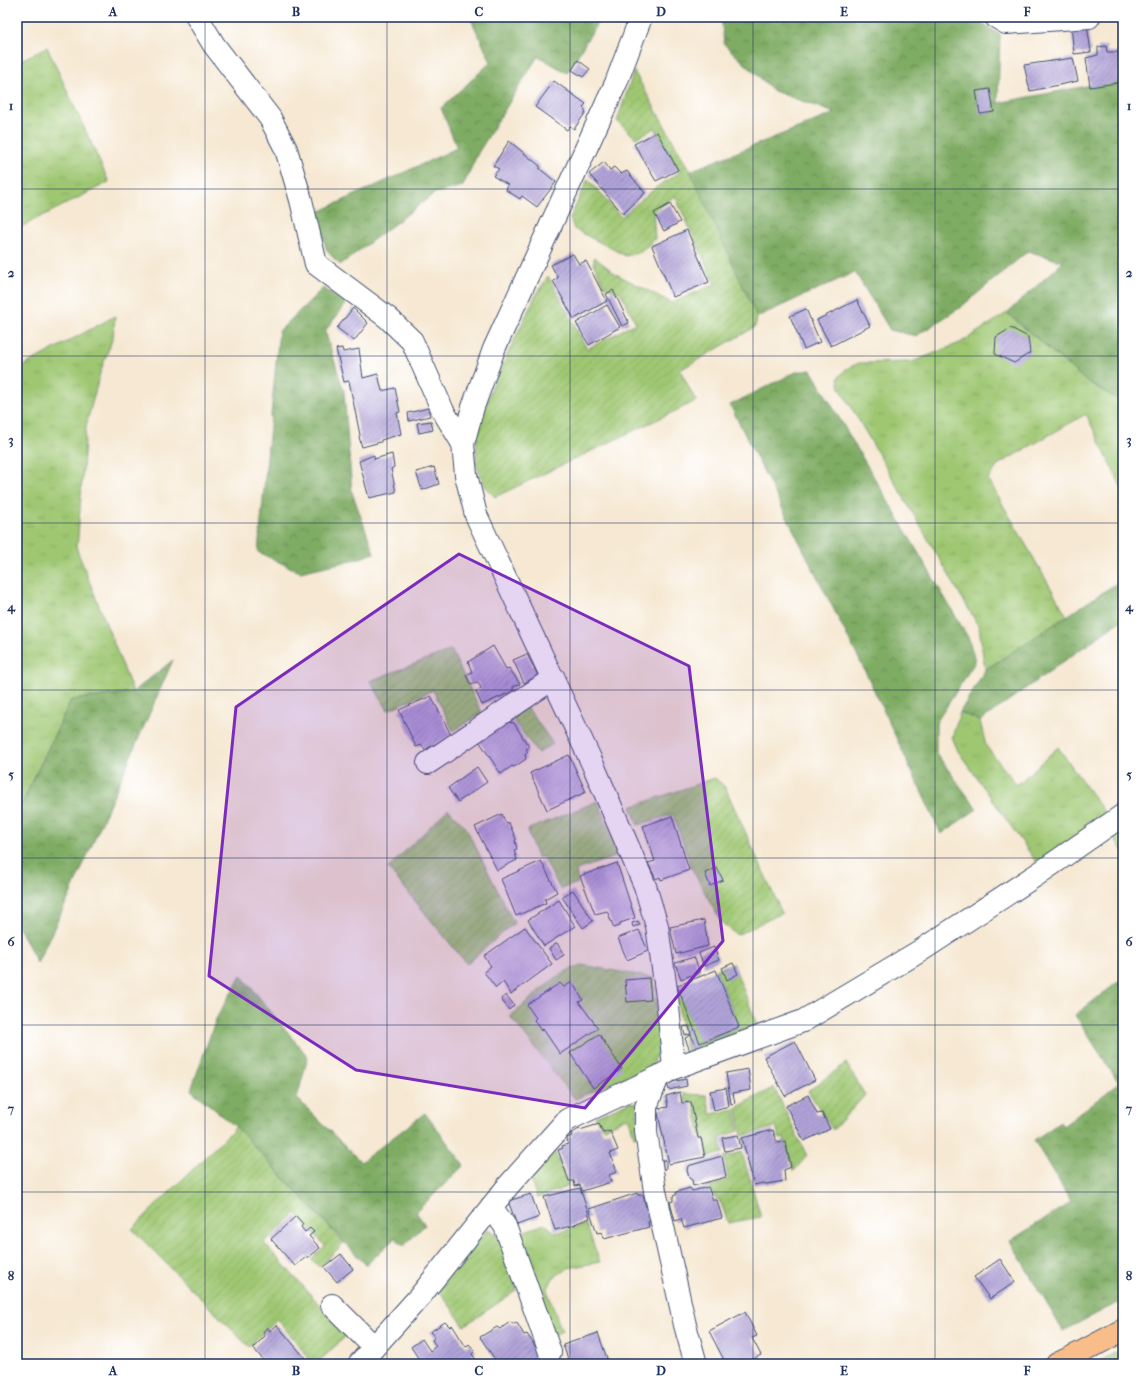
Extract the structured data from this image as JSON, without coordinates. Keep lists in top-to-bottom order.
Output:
{
  "grid": {
    "columns": [
      "A",
      "B",
      "C",
      "D",
      "E",
      "F"
    ],
    "rows": [
      "1",
      "2",
      "3",
      "4",
      "5",
      "6",
      "7",
      "8"
    ]
  }
}
